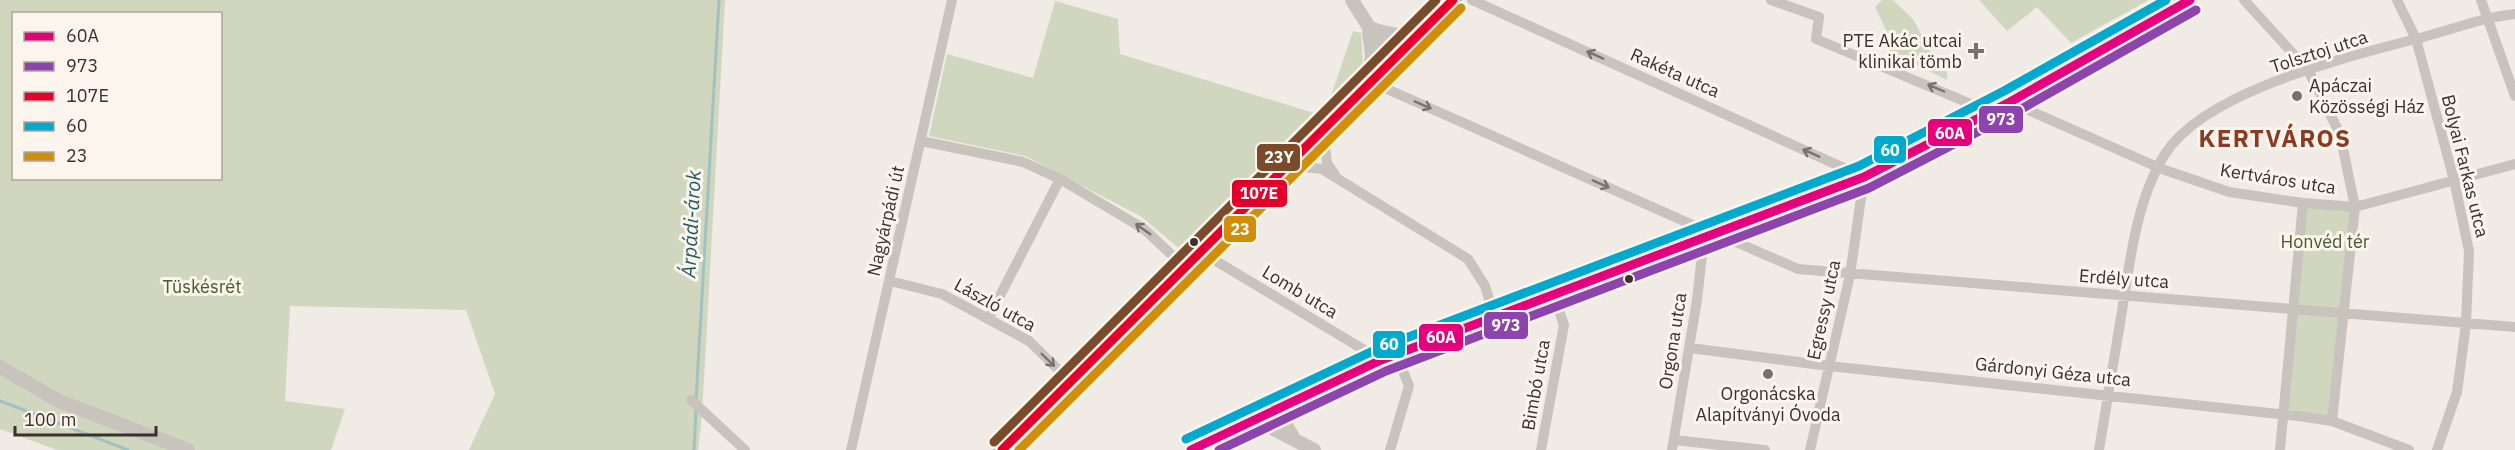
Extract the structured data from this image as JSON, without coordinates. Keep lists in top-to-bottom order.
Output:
{
  "streets": {
    "street": [
      "Tolsztoj utca",
      "Rakéta utca",
      "Bolyai Farkas utca",
      "Kertváros utca",
      "Nagyárpádi út",
      "Erdély utca",
      "Lomb utca",
      "László utca",
      "Egressy utca",
      "Orgona utca",
      "Gárdonyi Géza utca",
      "Bimbó utca"
    ]
  },
  "crossings": [
    ["Tolsztoj utca", "Bolyai Farkas utca"],
    ["Tolsztoj utca", "Kertváros utca"],
    ["Tolsztoj utca", "Erdély utca"],
    ["Tolsztoj utca", "Gárdonyi Géza utca"],
    ["Rakéta utca", "Egressy utca"],
    ["Bolyai Farkas utca", "Kertváros utca"],
    ["Bolyai Farkas utca", "Erdély utca"],
    ["Nagyárpádi út", "László utca"],
    ["Erdély utca", "Egressy utca"],
    ["Egressy utca", "Gárdonyi Géza utca"],
    ["Orgona utca", "Gárdonyi Géza utca"]
  ],
  "one_way": ["Rakéta utca", "László utca"],
  "districts": ["KERTVÁROS"],
  "water": ["Árpádi-árok"],
  "parks": ["Honvéd tér", "Tüskésrét"],
  "places": {
    "health": ["PTE Akác utcai klinikai tömb"],
    "other": ["Apáczai Közösségi Ház", "Orgonácska Alapítványi Óvoda"]
  },
  "lines": [
    "transit line 60A",
    "transit line 107E",
    "transit line 60",
    "transit line 23Y",
    "transit line 23",
    "transit line 973"
  ],
  "legend": [
    "60A",
    "973",
    "107E",
    "60",
    "23"
  ],
  "scale_bar": "100 m"
}
